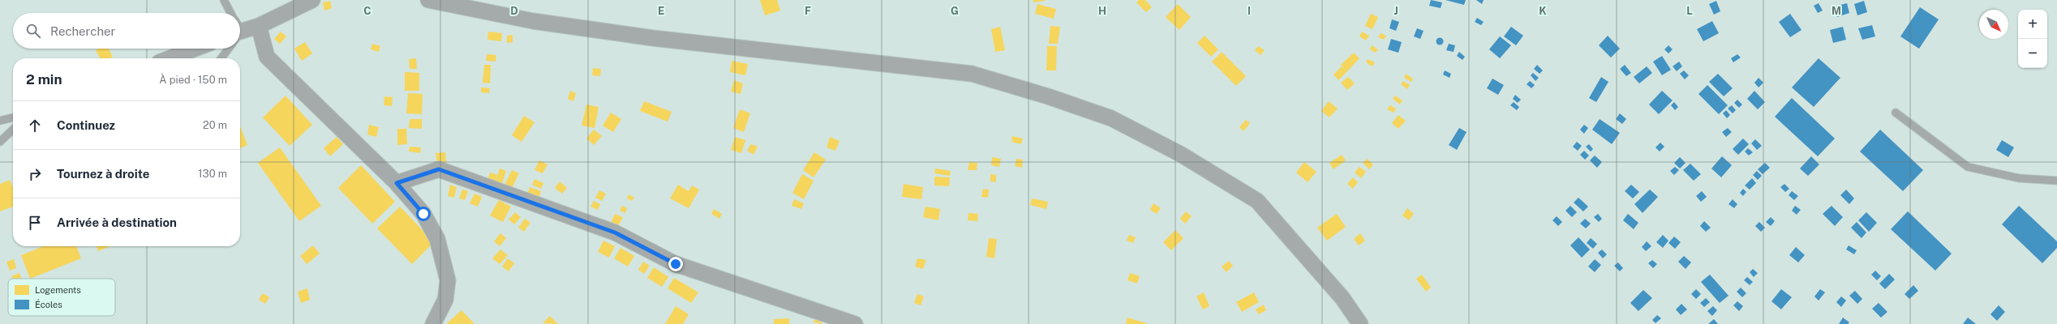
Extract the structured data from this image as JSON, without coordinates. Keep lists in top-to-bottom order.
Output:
{
  "legend": ["Logements", "Écoles"],
  "north": "bottom right",
  "page": {
    "map_buttons": ["+", "−"],
    "search": "Rechercher",
    "heading": ["2 min", "À pied · 150 m"],
    "list": [
      ["Continuez", "20 m"],
      ["Tournez à droite", "130 m"],
      "Arrivée à destination"
    ]
  },
  "grid": {
    "columns": [
      "C",
      "D",
      "E",
      "F",
      "G",
      "H",
      "I",
      "J",
      "K",
      "L",
      "M"
    ]
  }
}
